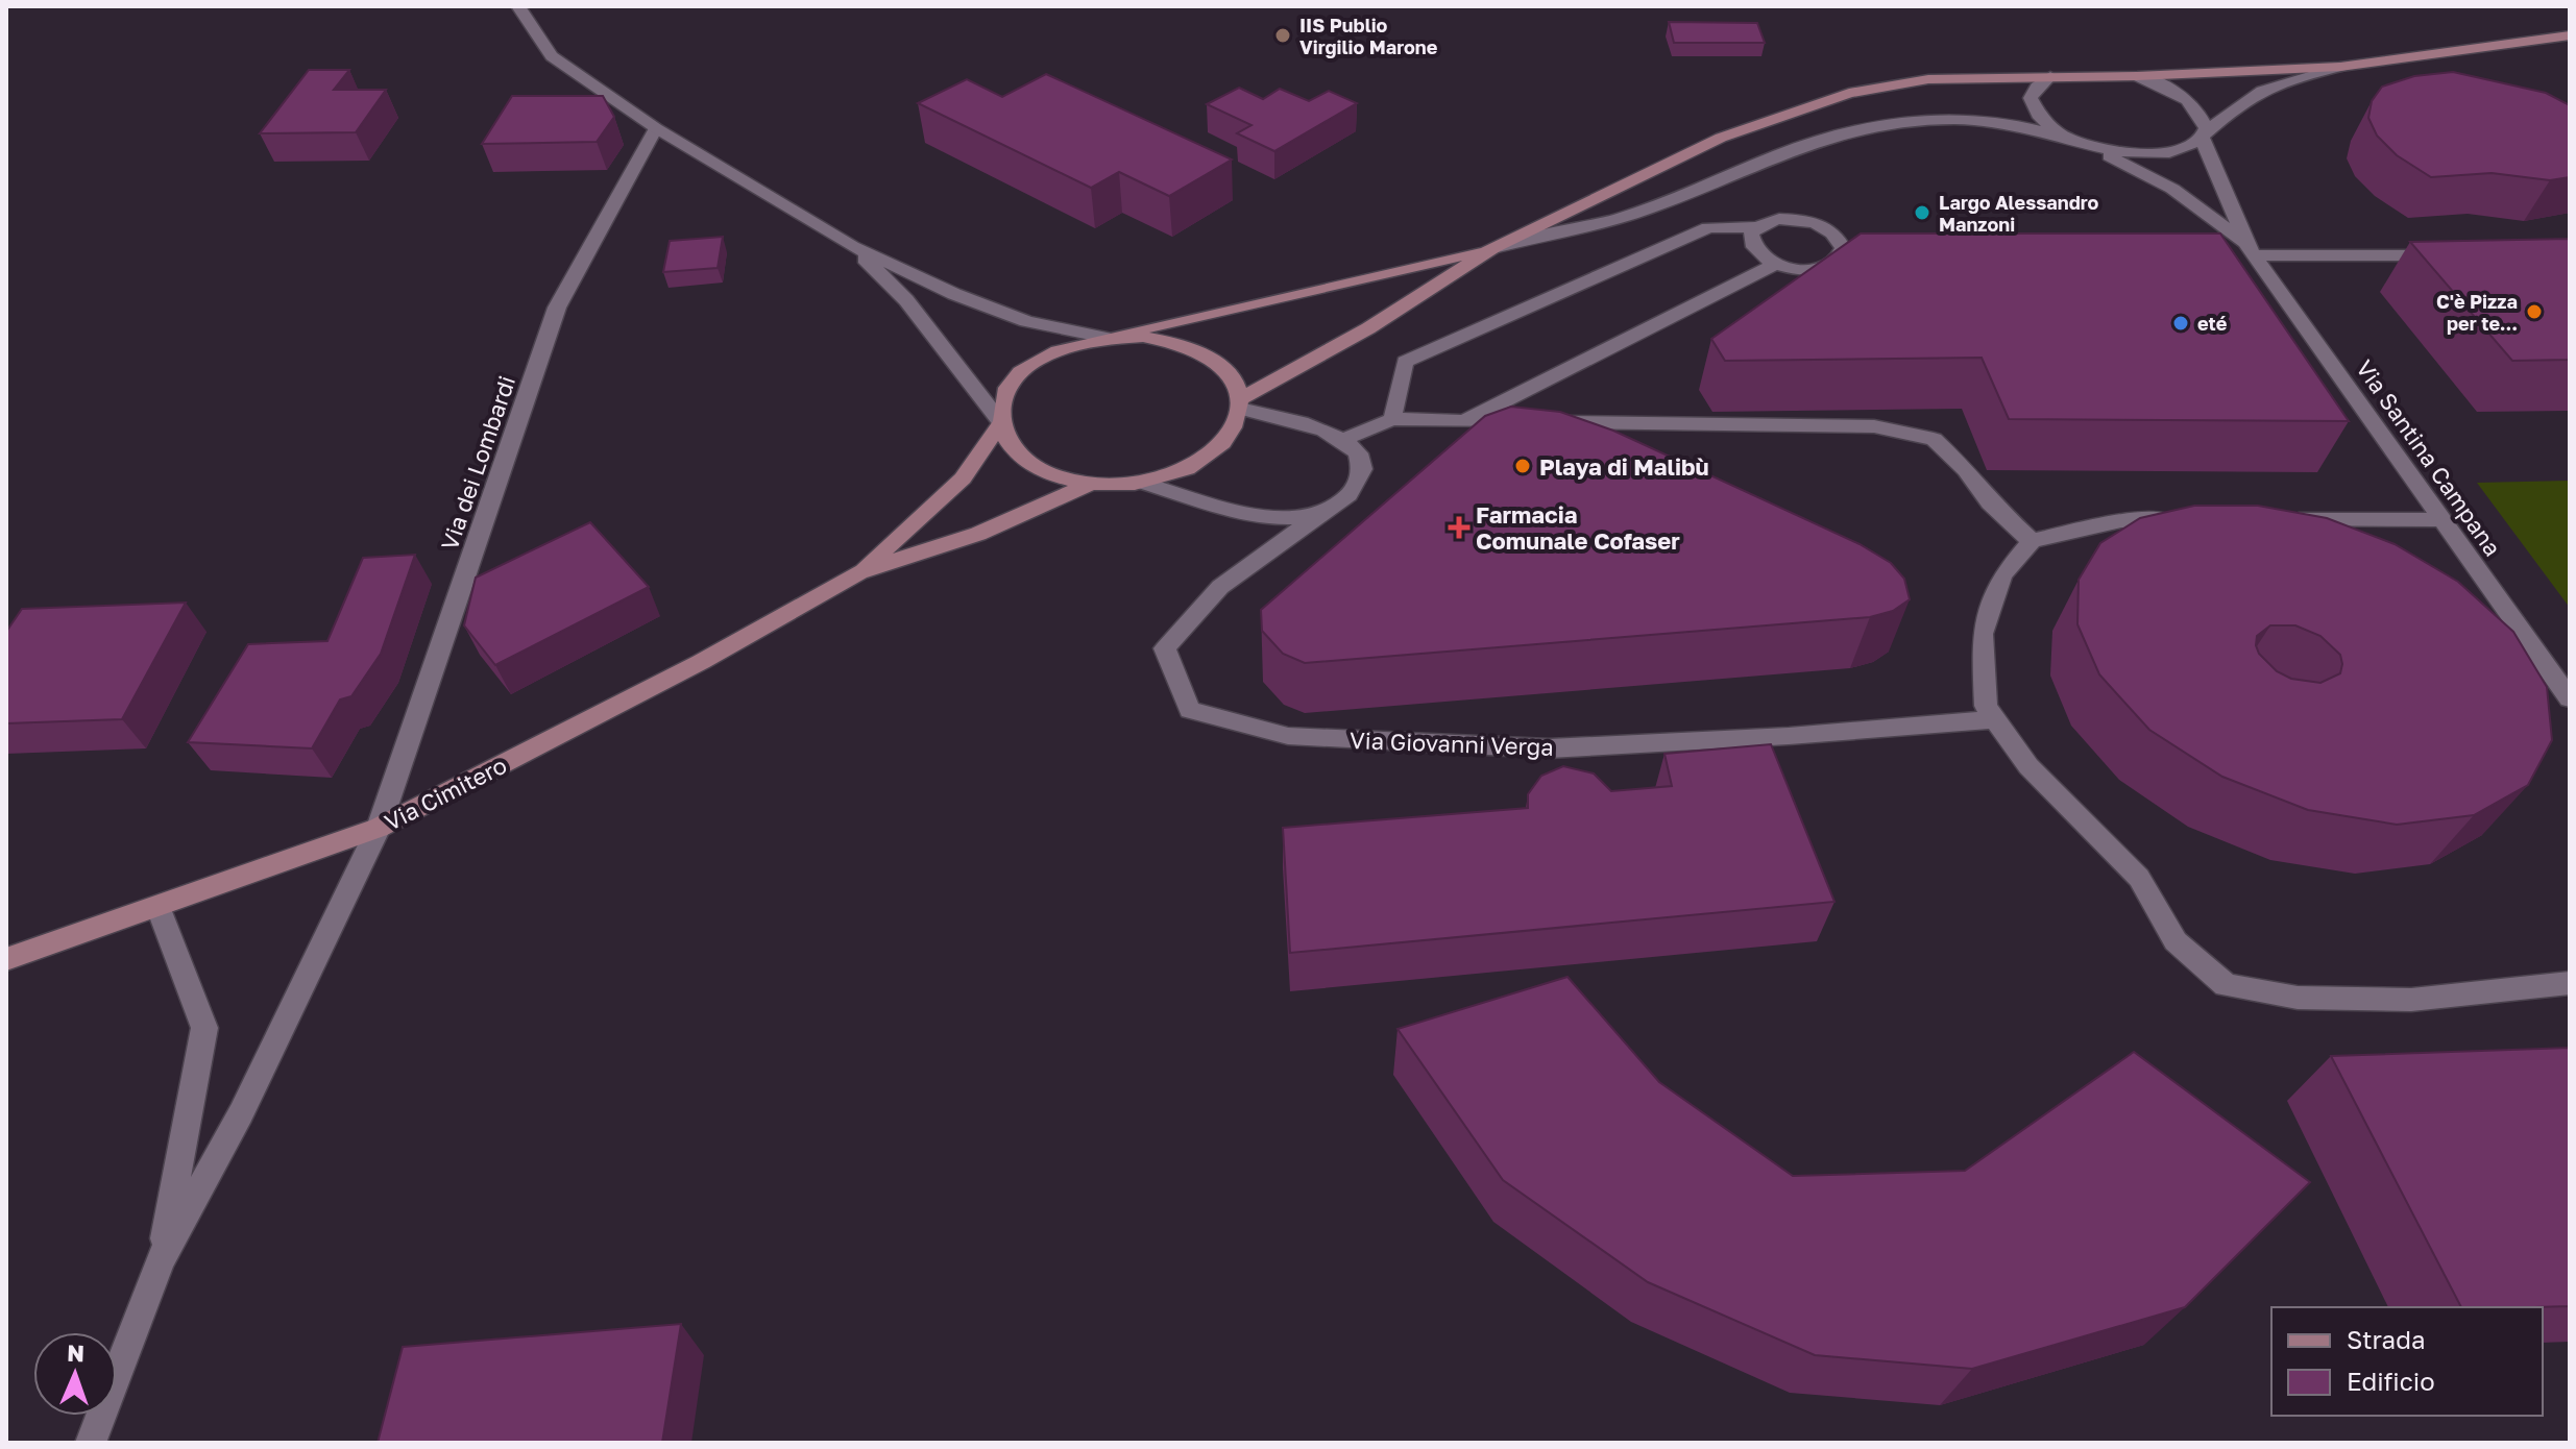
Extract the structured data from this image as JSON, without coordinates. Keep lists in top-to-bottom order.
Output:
{
  "streets": {
    "main road": ["Via Cimitero"],
    "street": ["Via Santina Campana", "Via dei Lombardi", "Via Giovanni Verga"]
  },
  "crossings": [
    ["Via dei Lombardi", "Via Cimitero"]
  ],
  "places": {
    "other": [
      "IIS Publio Virgilio Marone",
      "Largo Alessandro Manzoni",
      "C'è Pizza per te...",
      "eté",
      "Playa di Malibù"
    ],
    "health": ["Farmacia Comunale Cofaser"]
  },
  "legend": ["Strada", "Edificio"],
  "north": "top"
}
